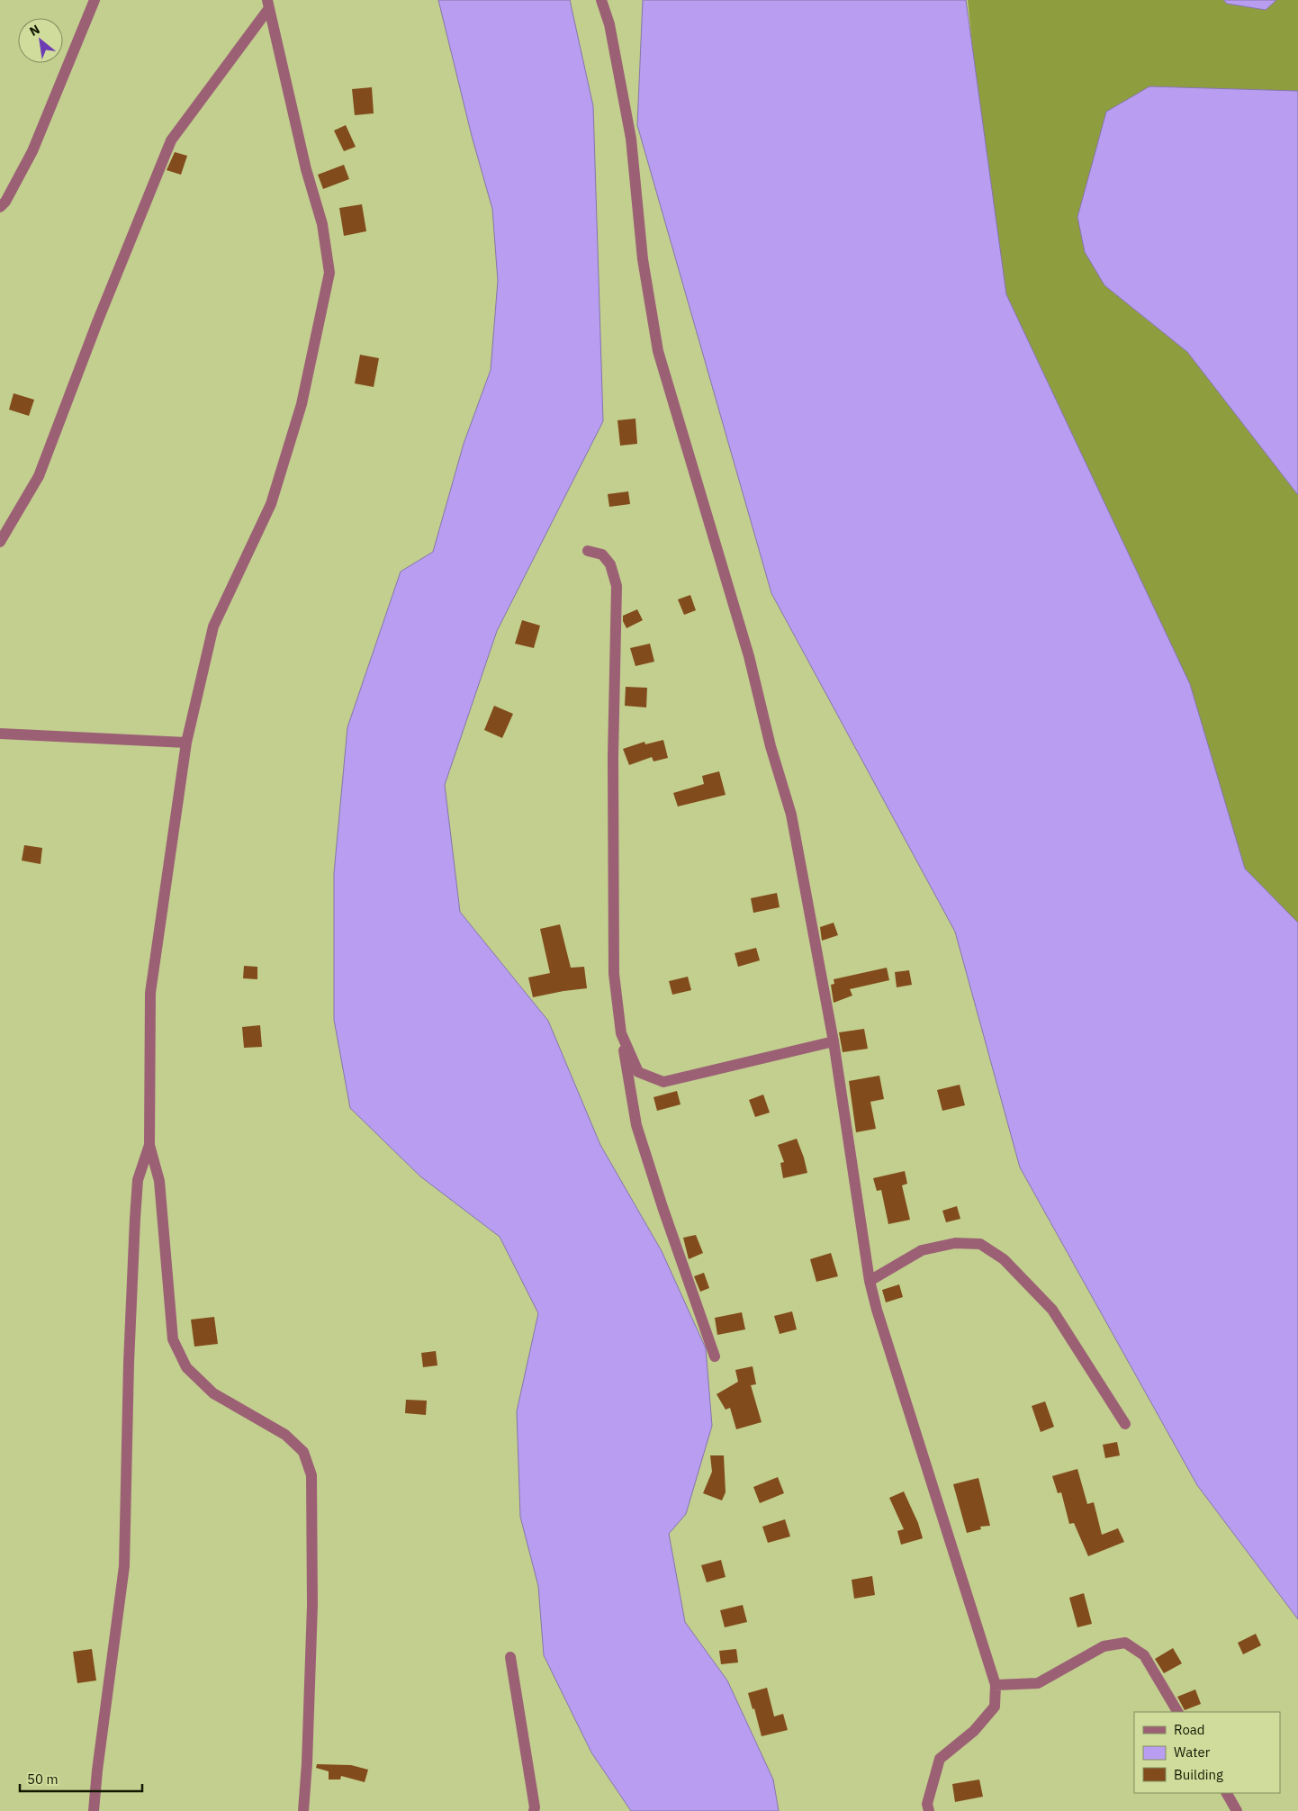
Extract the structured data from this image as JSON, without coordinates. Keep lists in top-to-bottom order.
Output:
{
  "legend": ["Road", "Water", "Building"],
  "scale_bar": "50 m",
  "north": "top left"
}
